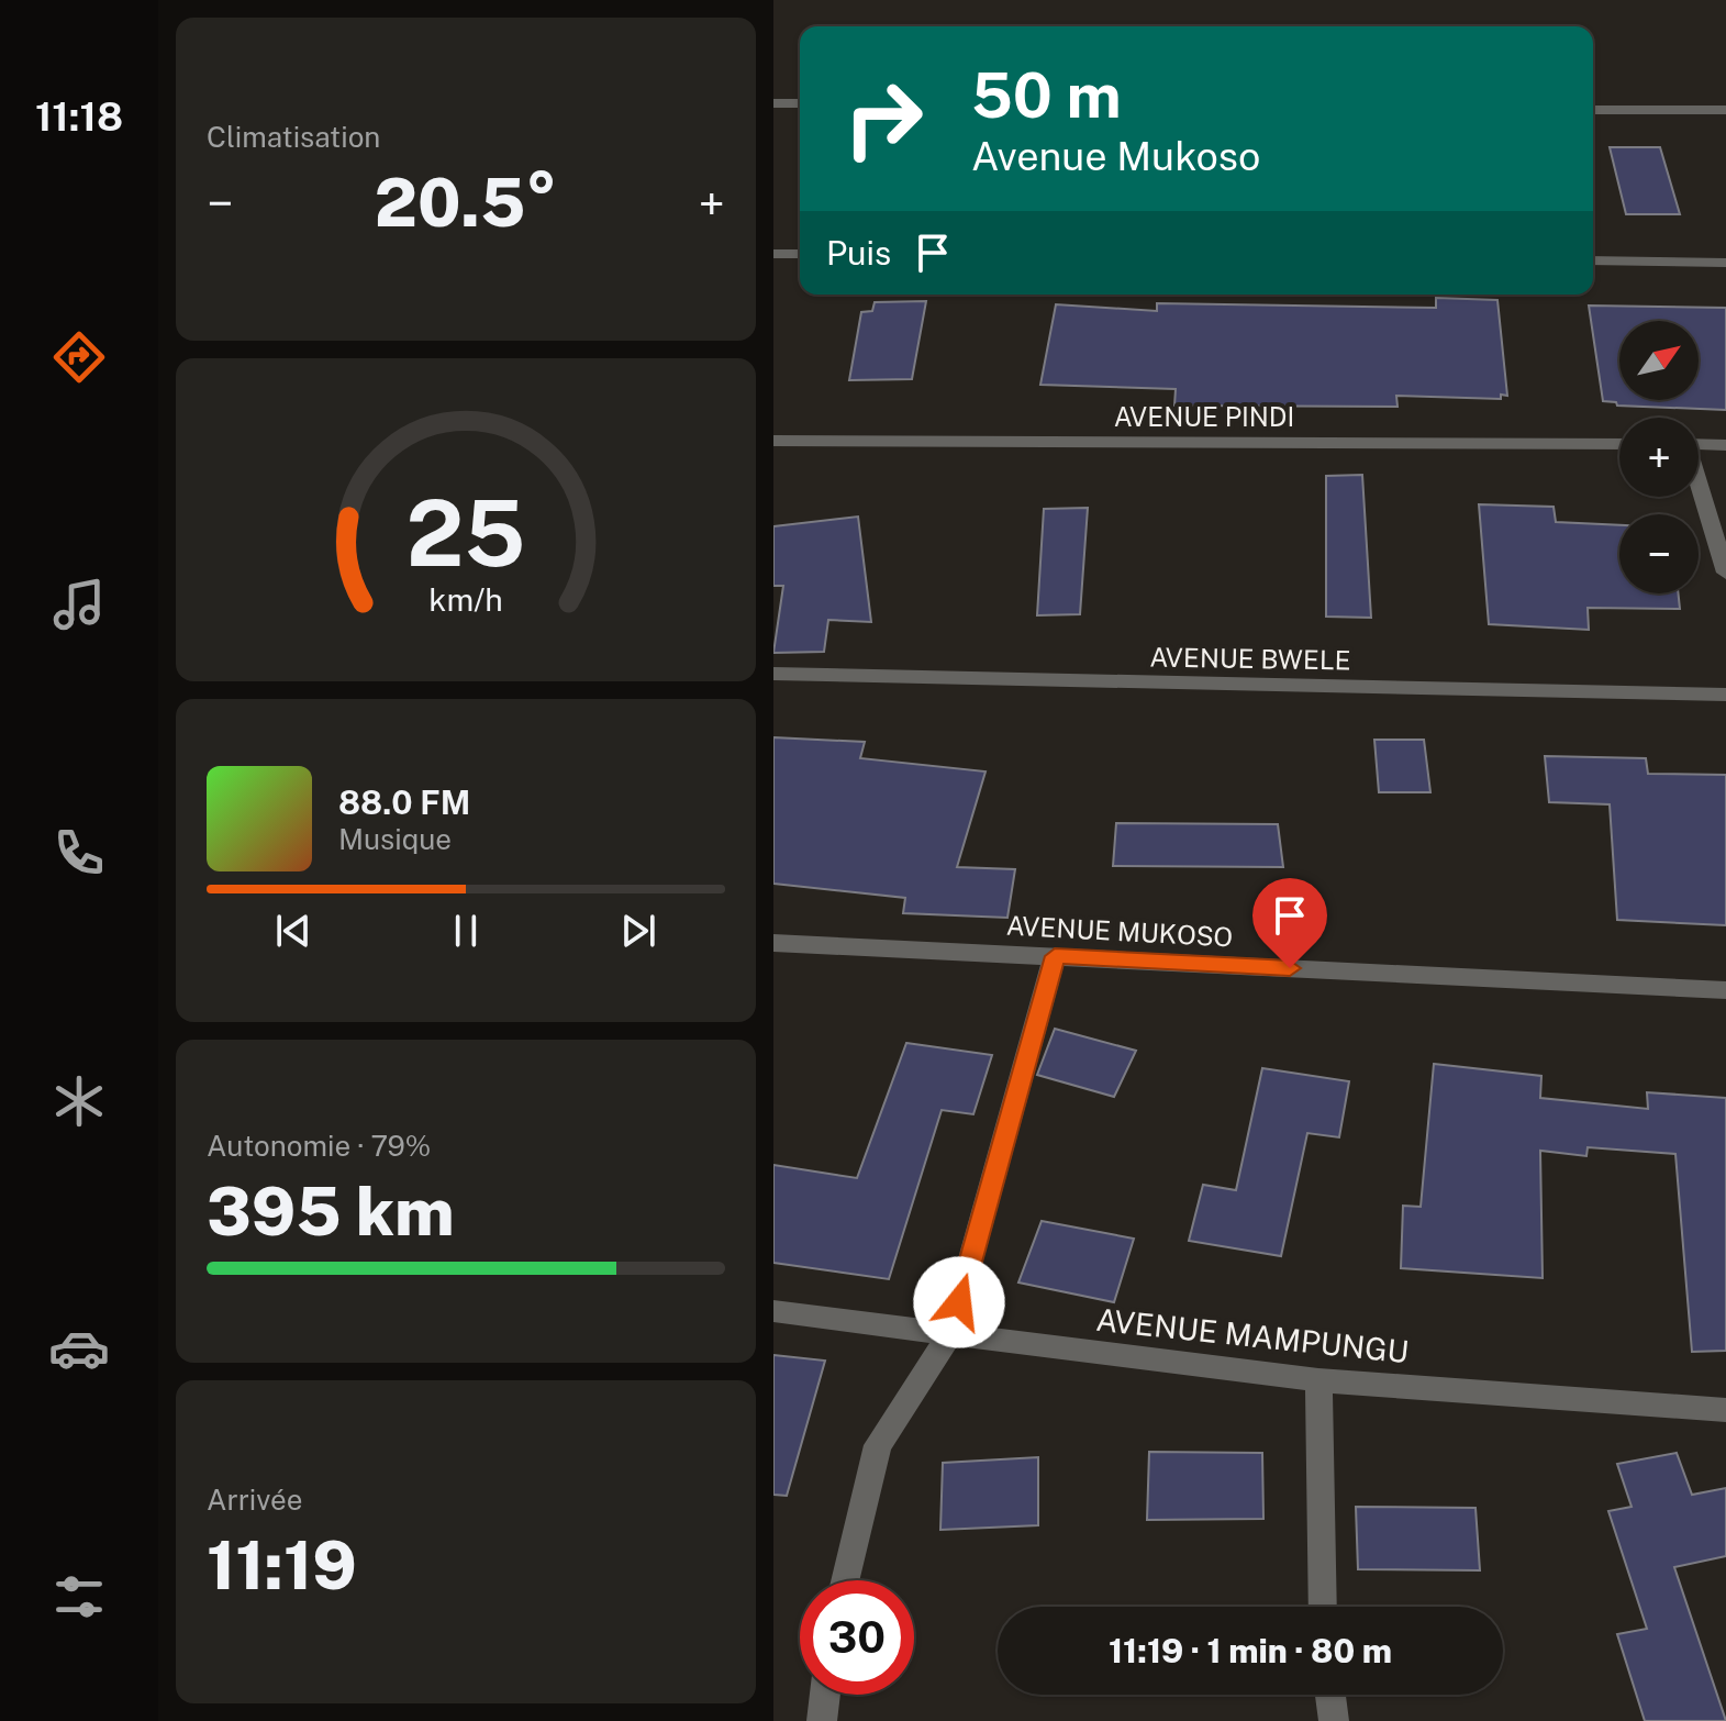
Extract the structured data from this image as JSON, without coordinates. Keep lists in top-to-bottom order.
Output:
{
  "streets": {
    "street": [
      "AVENUE PINDI",
      "AVENUE BWELE",
      "AVENUE MUKOSO",
      "AVENUE MAMPUNGU"
    ]
  },
  "north": "top right",
  "page": {
    "tabs": "11:18",
    "tile": [
      "Climatisation",
      ["Autonomie · 79%", "395 km"],
      ["Arrivée", "11:19"]
    ],
    "turn": ["50 m", "Avenue Mukoso"],
    "heat": ["−", "20.5°", "+"],
    "then": "Puis",
    "map_buttons": ["+", "−"],
    "song": ["88.0 FM", "Musique"],
    "limit": "30",
    "trip": "11:19 · 1 min · 80 m",
    "gauge": ["25", "km/h"]
  }
}
